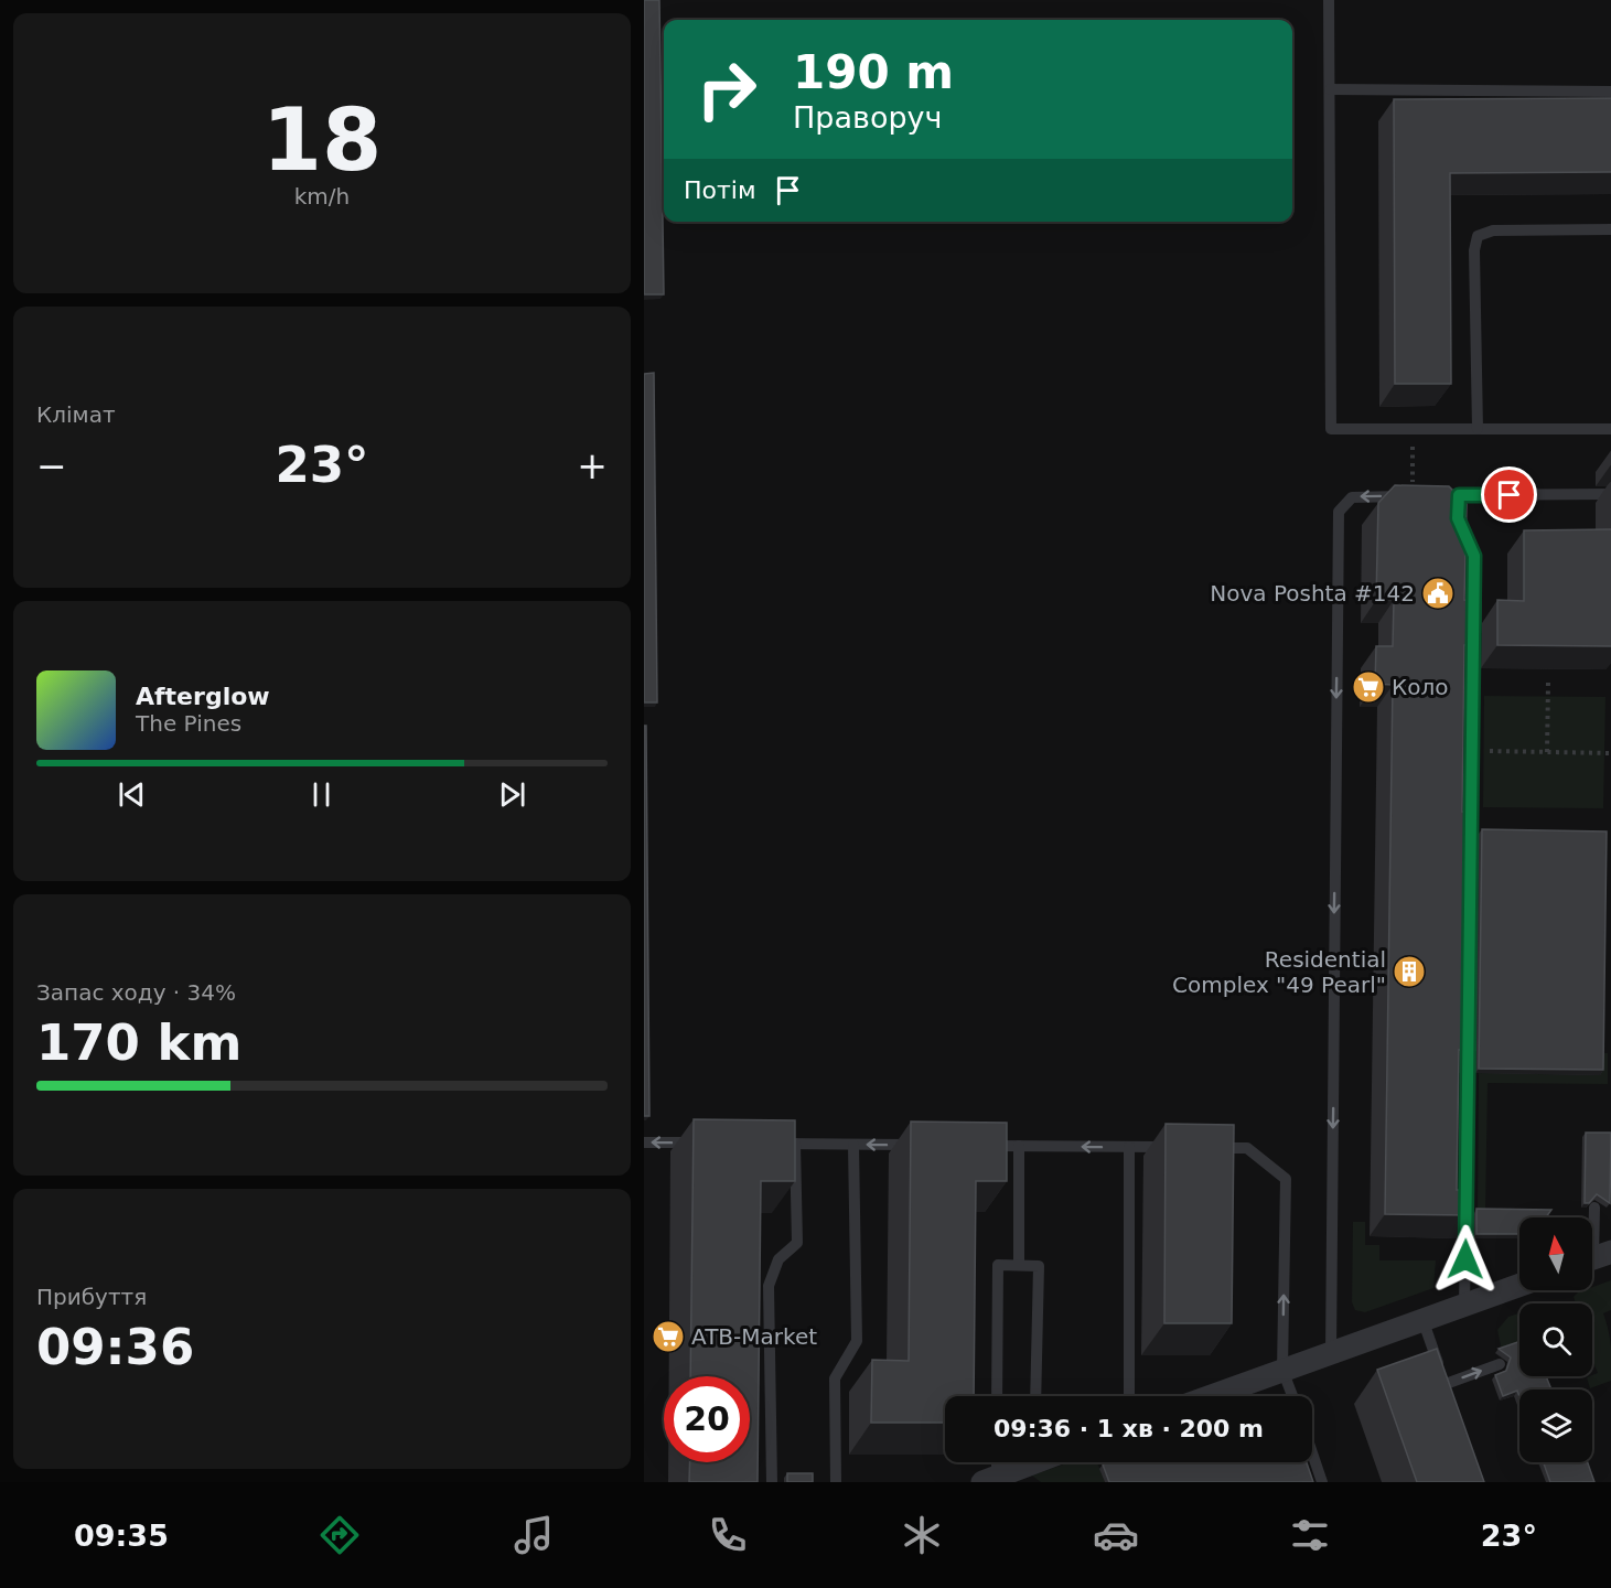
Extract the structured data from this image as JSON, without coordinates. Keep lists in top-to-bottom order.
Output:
{
  "places": {
    "public building": ["Nova Poshta #142"],
    "supermarket": ["Коло", "ATB-Market"],
    "building": ["Residential Complex \"49 Pearl\""]
  },
  "north": "top",
  "page": {
    "tile": [
      ["18", "km/h"],
      "Клімат",
      ["Запас ходу · 34%", "170 km"],
      ["Прибуття", "09:36"]
    ],
    "turn": ["190 m", "Праворуч"],
    "then": "Потім",
    "heat": ["−", "23°", "+"],
    "song": ["Afterglow", "The Pines"],
    "limit": "20",
    "trip": "09:36 · 1 хв · 200 m",
    "tabs": ["09:35", "23°"]
  }
}
